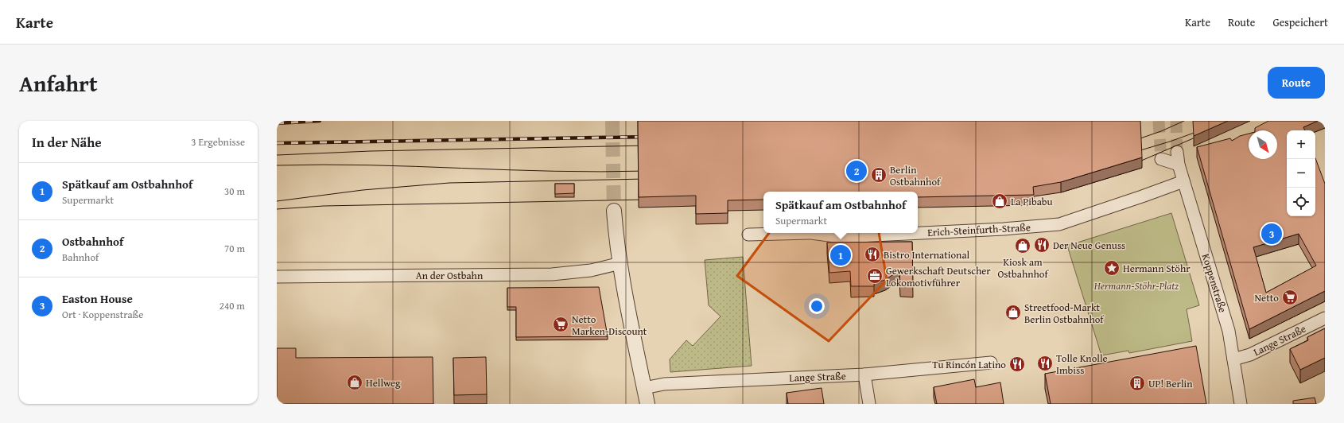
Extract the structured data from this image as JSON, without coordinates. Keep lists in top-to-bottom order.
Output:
{
  "streets": {
    "street": [
      "Erich-Steinfurth-Straße",
      "An der Ostbahn",
      "Koppenstraße",
      "Lange Straße"
    ]
  },
  "crossings": [
    ["Erich-Steinfurth-Straße", "Koppenstraße"],
    ["Koppenstraße", "Lange Straße"]
  ],
  "parks": ["Hermann-Stöhr-Platz"],
  "places": {
    "building": ["Berlin Ostbahnhof", "UP! Berlin"],
    "shop": [
      "La Pibabu",
      "Kiosk am Ostbahnhof",
      "Streetfood-Markt Berlin Ostbahnhof",
      "Hellweg"
    ],
    "restaurant": [
      "Der Neue Genuss",
      "Bistro International",
      "Tolle Knolle Imbiss",
      "Tu Rincón Latino"
    ],
    "place": ["Hermann Stöhr"],
    "office": ["Gewerkschaft Deutscher Lokomotivführer"],
    "supermarket": ["Netto", "Netto Marken-Discount"]
  },
  "north": "bottom right",
  "page": {
    "header": "Karte",
    "nav": ["Karte", "Route", "Gespeichert"],
    "title": "Anfahrt",
    "buttons": "Route",
    "heading": ["In der Nähe", "3 Ergebnisse"],
    "map_buttons": ["+", "−"],
    "pins": ["2", "3", "1"],
    "list": [
      {
        "mark": "1",
        "name": "Spätkauf am Ostbahnhof",
        "note": "Supermarkt",
        "value": "30 m"
      },
      {
        "mark": "2",
        "name": "Ostbahnhof",
        "note": "Bahnhof",
        "value": "70 m"
      },
      {
        "mark": "3",
        "name": "Easton House",
        "note": "Ort · Koppenstraße",
        "value": "240 m"
      }
    ],
    "popup": ["Spätkauf am Ostbahnhof", "Supermarkt"]
  }
}
